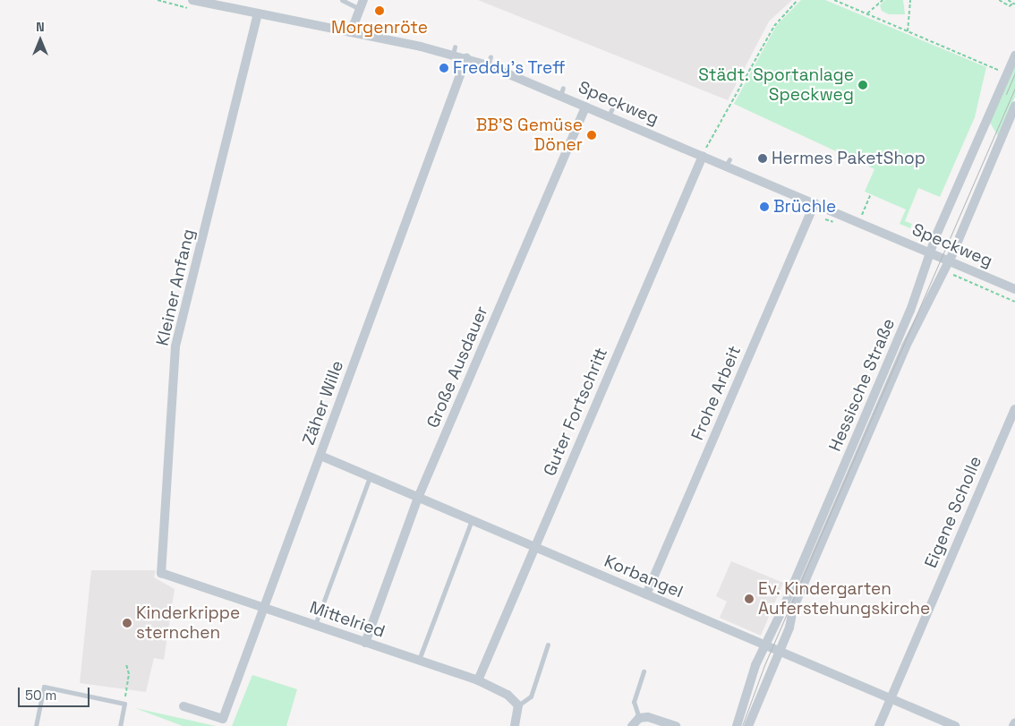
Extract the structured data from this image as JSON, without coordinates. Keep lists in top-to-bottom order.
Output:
{
  "streets": {
    "street": [
      "Speckweg",
      "Kleiner Anfang",
      "Große Ausdauer",
      "Hessische Straße",
      "Frohe Arbeit",
      "Zäher Wille",
      "Guter Fortschritt",
      "Eigene Scholle",
      "Korbangel",
      "Mittelried"
    ]
  },
  "crossings": [
    ["Speckweg", "Kleiner Anfang"],
    ["Speckweg", "Große Ausdauer"],
    ["Speckweg", "Hessische Straße"],
    ["Speckweg", "Frohe Arbeit"],
    ["Speckweg", "Zäher Wille"],
    ["Speckweg", "Guter Fortschritt"],
    ["Kleiner Anfang", "Mittelried"],
    ["Große Ausdauer", "Korbangel"],
    ["Große Ausdauer", "Mittelried"],
    ["Hessische Straße", "Korbangel"],
    ["Frohe Arbeit", "Korbangel"],
    ["Zäher Wille", "Korbangel"],
    ["Zäher Wille", "Mittelried"],
    ["Guter Fortschritt", "Korbangel"],
    ["Guter Fortschritt", "Mittelried"],
    ["Eigene Scholle", "Korbangel"]
  ],
  "places": [
    "Morgenröte",
    "Freddy's Treff",
    "Städt. Sportanlage Speckweg",
    "BB'S Gemüse Döner",
    "Hermes PaketShop",
    "Brüchle",
    "Ev. Kindergarten Auferstehungskirche",
    "Kinderkrippe sternchen"
  ],
  "scale_bar": "50 m",
  "north": "top"
}
